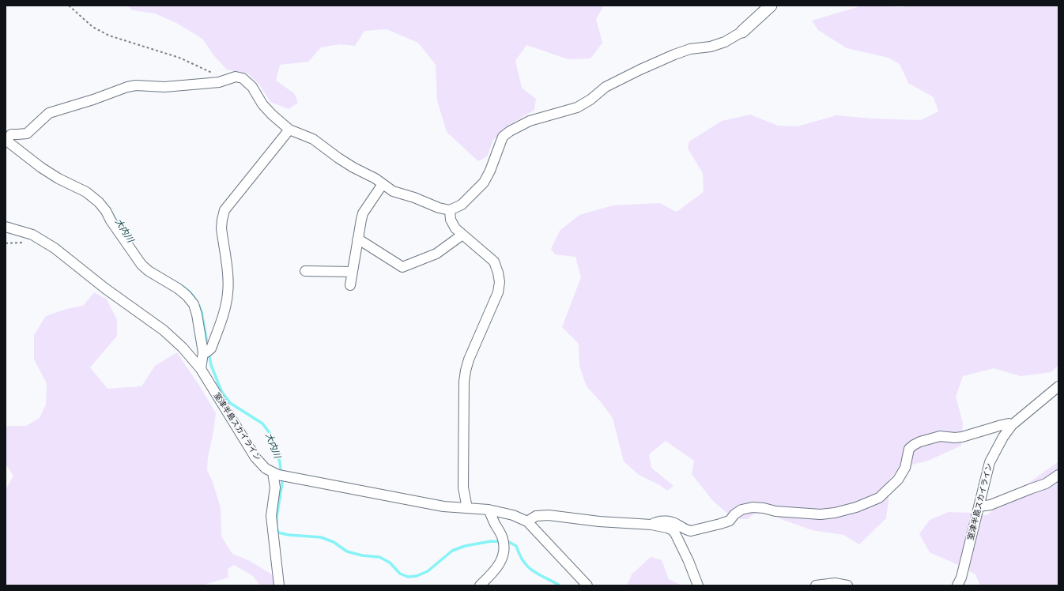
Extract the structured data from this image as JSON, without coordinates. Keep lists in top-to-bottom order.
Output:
{
  "streets": {
    "street": ["室津半島スカイライン"]
  },
  "water": ["大内川"]
}
